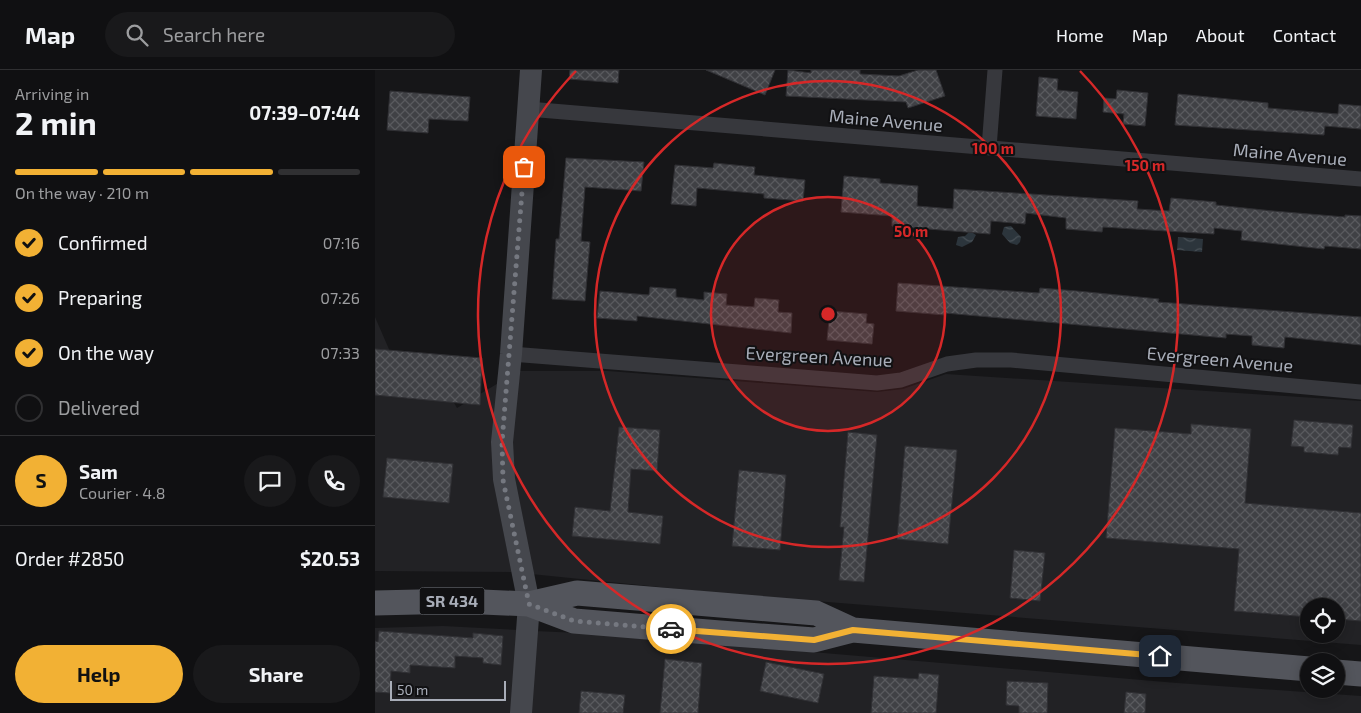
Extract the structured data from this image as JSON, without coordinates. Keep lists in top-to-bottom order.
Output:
{
  "streets": {
    "main road": ["SR 434"],
    "street": ["Maine Avenue", "Evergreen Avenue"]
  },
  "scale_bar": "50 m",
  "page": {
    "header": "Map",
    "search": "Search here",
    "nav": [
      "Home",
      "Map",
      "About",
      "Contact"
    ],
    "heading": ["2 min", "Arriving in", "07:39–07:44"],
    "panel": [
      "Sam",
      "Courier · 4.8",
      "Order #2850",
      "$20.53"
    ],
    "bar": "On the way · 210 m",
    "list": [
      ["Confirmed", "07:16"],
      ["Preparing", "07:26"],
      ["On the way", "07:33"],
      "Delivered"
    ],
    "round": "S",
    "buttons": ["Help", "Share"],
    "scale": "50 m"
  },
  "rings": ["100 m", "150 m", "50 m"]
}
